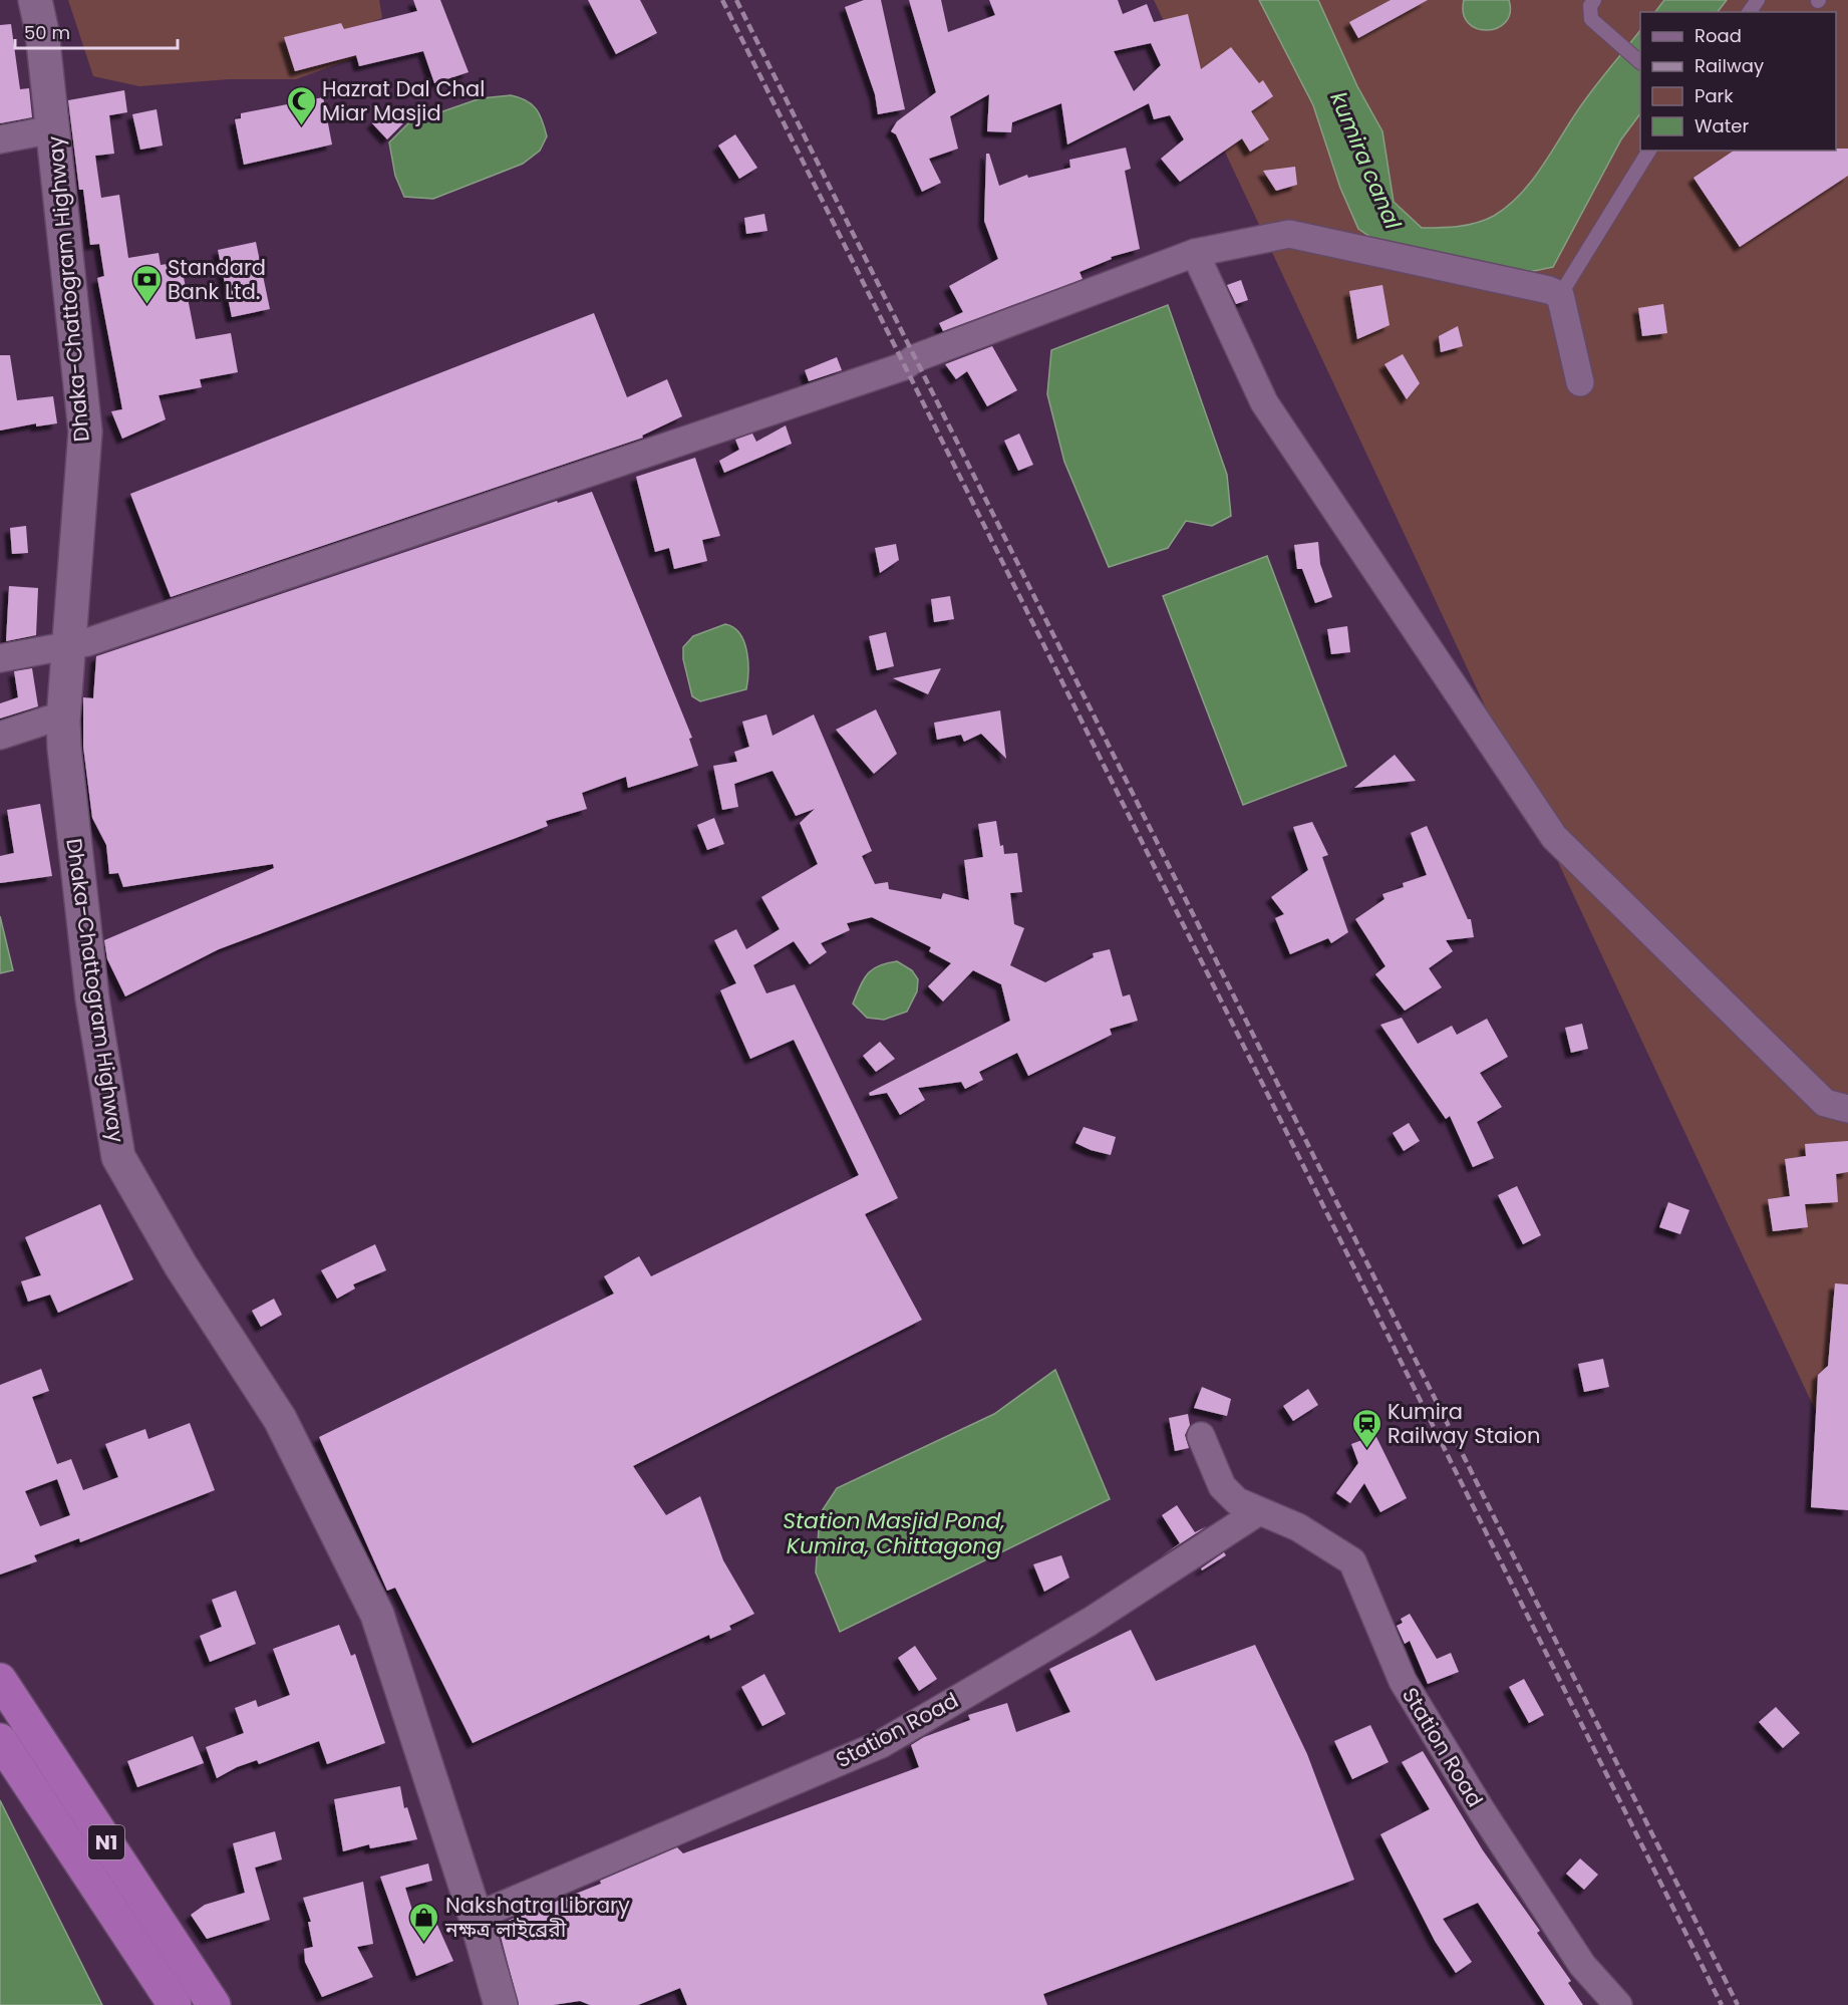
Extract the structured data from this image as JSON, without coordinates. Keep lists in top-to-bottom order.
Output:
{
  "streets": {
    "highway": ["N1"],
    "street": ["Dhaka-Chattogram Highway", "Station Road"]
  },
  "crossings": [
    ["Dhaka-Chattogram Highway", "Station Road"]
  ],
  "water": ["kumira canal", "Station Masjid Pond, Kumira, Chittagong"],
  "places": {
    "mosque": ["Hazrat Dal Chal Miar Masjid"],
    "bank": ["Standard Bank Ltd."],
    "station": ["Kumira Railway Staion"],
    "shop": ["Nakshatra Library নক্ষত্র লাইব্রেরী"]
  },
  "legend": [
    "Road",
    "Railway",
    "Park",
    "Water"
  ],
  "scale_bar": "50 m"
}
